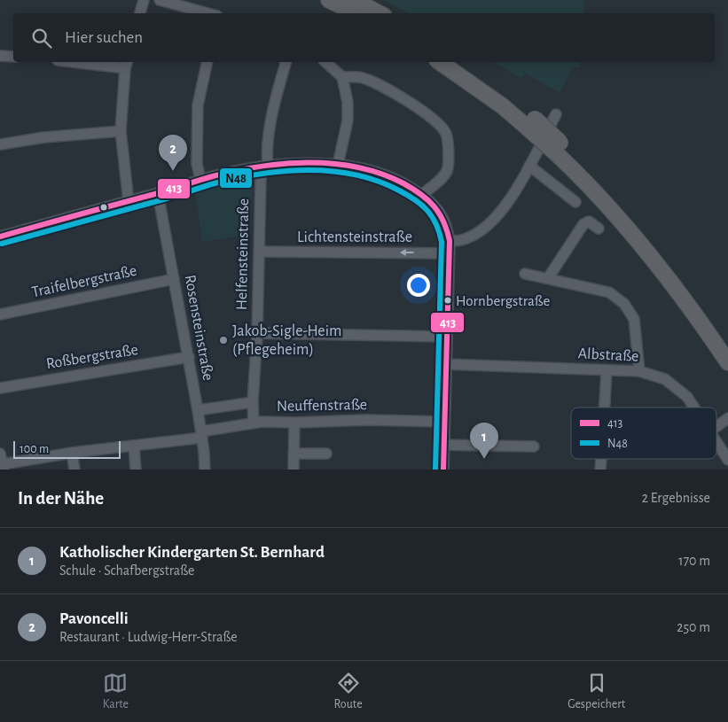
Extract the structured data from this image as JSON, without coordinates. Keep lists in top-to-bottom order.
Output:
{
  "streets": {
    "street": [
      "Lichtensteinstraße",
      "Helfensteinstraße",
      "Traifelbergstraße",
      "Rosensteinstraße",
      "Albstraße",
      "Roßbergstraße",
      "Neuffenstraße"
    ]
  },
  "crossings": [
    ["Lichtensteinstraße", "Helfensteinstraße"],
    ["Helfensteinstraße", "Neuffenstraße"],
    ["Traifelbergstraße", "Rosensteinstraße"],
    ["Rosensteinstraße", "Roßbergstraße"],
    ["Rosensteinstraße", "Neuffenstraße"]
  ],
  "places": ["Hornbergstraße", "Jakob-Sigle-Heim (Pflegeheim)"],
  "lines": ["transit line 413", "transit line N48"],
  "legend": ["413", "N48"],
  "scale_bar": "100 m",
  "page": {
    "search": "Hier suchen",
    "pins": ["2", "1"],
    "scale": "100 m",
    "heading": ["In der Nähe", "2 Ergebnisse"],
    "list": [
      {
        "mark": "1",
        "name": "Katholischer Kindergarten St. Bernhard",
        "note": "Schule · Schafbergstraße",
        "value": "170 m"
      },
      {
        "mark": "2",
        "name": "Pavoncelli",
        "note": "Restaurant · Ludwig-Herr-Straße",
        "value": "250 m"
      }
    ],
    "nav": ["Karte", "Route", "Gespeichert"]
  }
}
